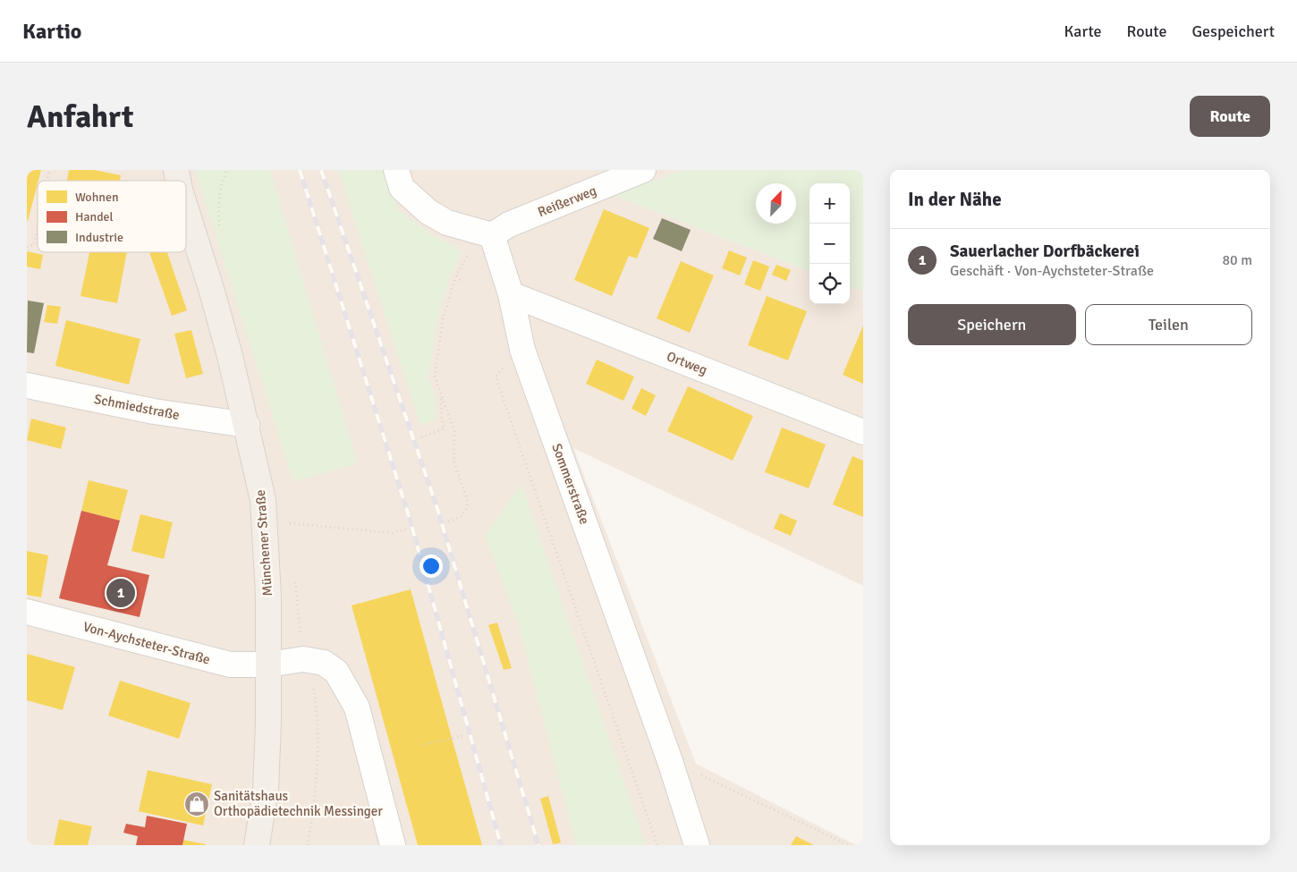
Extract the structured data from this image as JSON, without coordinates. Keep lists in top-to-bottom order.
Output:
{
  "streets": {
    "main road": ["Münchener Straße"],
    "street": [
      "Reißerweg",
      "Ortweg",
      "Schmiedstraße",
      "Sommerstraße",
      "Von-Aychsteter-Straße"
    ]
  },
  "crossings": [
    ["Reißerweg", "Sommerstraße"],
    ["Ortweg", "Sommerstraße"],
    ["Schmiedstraße", "Münchener Straße"],
    ["Münchener Straße", "Von-Aychsteter-Straße"]
  ],
  "places": {
    "shop": ["Sanitätshaus Orthopädietechnik Messinger"]
  },
  "legend": ["Wohnen", "Handel", "Industrie"],
  "north": "top right",
  "page": {
    "header": "Kartio",
    "nav": ["Karte", "Route", "Gespeichert"],
    "buttons": [
      "Route",
      ["Speichern", "Teilen"]
    ],
    "title": "Anfahrt",
    "heading": "In der Nähe",
    "map_buttons": ["+", "−"],
    "list": [
      {
        "mark": "1",
        "name": "Sauerlacher Dorfbäckerei",
        "note": "Geschäft · Von-Aychsteter-Straße",
        "value": "80 m"
      }
    ],
    "pins": "1"
  }
}
